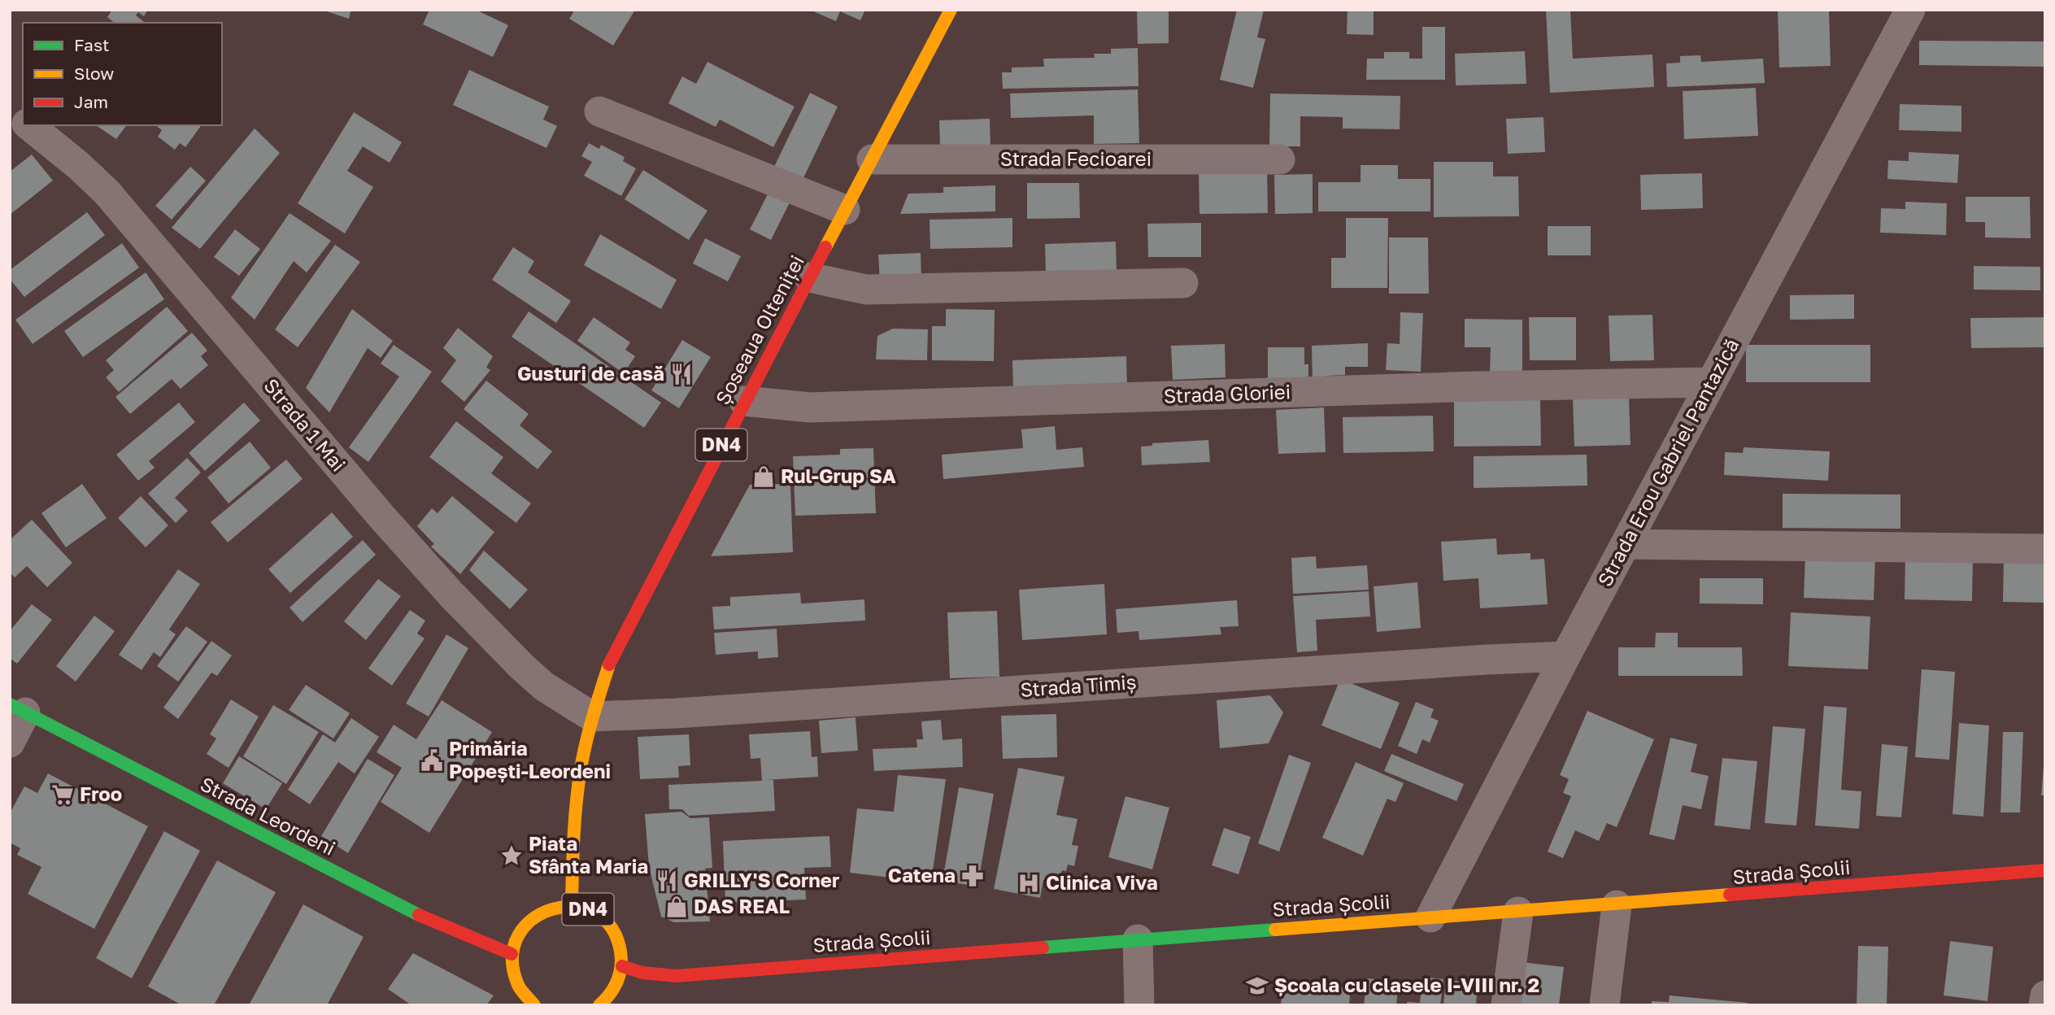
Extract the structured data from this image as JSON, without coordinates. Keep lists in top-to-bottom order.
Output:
{
  "streets": {
    "main road": [
      "Șoseaua Olteniței",
      "DN4",
      "Strada Leordeni",
      "Strada Școlii"
    ],
    "street": [
      "Strada Fecioarei",
      "Strada Gloriei",
      "Strada 1 Mai",
      "Strada Erou Gabriel Pantazică",
      "Strada Timiș"
    ]
  },
  "crossings": [
    ["Strada Fecioarei", "Șoseaua Olteniței"],
    ["Șoseaua Olteniței", "Strada Gloriei"],
    ["Șoseaua Olteniței", "Strada 1 Mai"],
    ["Șoseaua Olteniței", "DN4"],
    ["Șoseaua Olteniței", "Strada Timiș"],
    ["Strada Gloriei", "Strada Erou Gabriel Pantazică"],
    ["Strada 1 Mai", "Strada Timiș"],
    ["DN4", "Strada Leordeni"],
    ["DN4", "Strada Școlii"],
    ["Strada Erou Gabriel Pantazică", "Strada Timiș"],
    ["Strada Erou Gabriel Pantazică", "Strada Școlii"]
  ],
  "places": {
    "restaurant": ["Gusturi de casă", "GRILLY'S Corner"],
    "shop": ["Rul-Grup SA", "DAS REAL"],
    "public building": ["Primăria Popești-Leordeni"],
    "supermarket": ["Froo"],
    "place": ["Piata Sfânta Maria"],
    "pharmacy": ["Catena"],
    "hospital": ["Clinica Viva"],
    "school or university": ["Școala cu clasele I-VIII nr. 2"]
  },
  "legend": ["Fast", "Slow", "Jam"]
}
